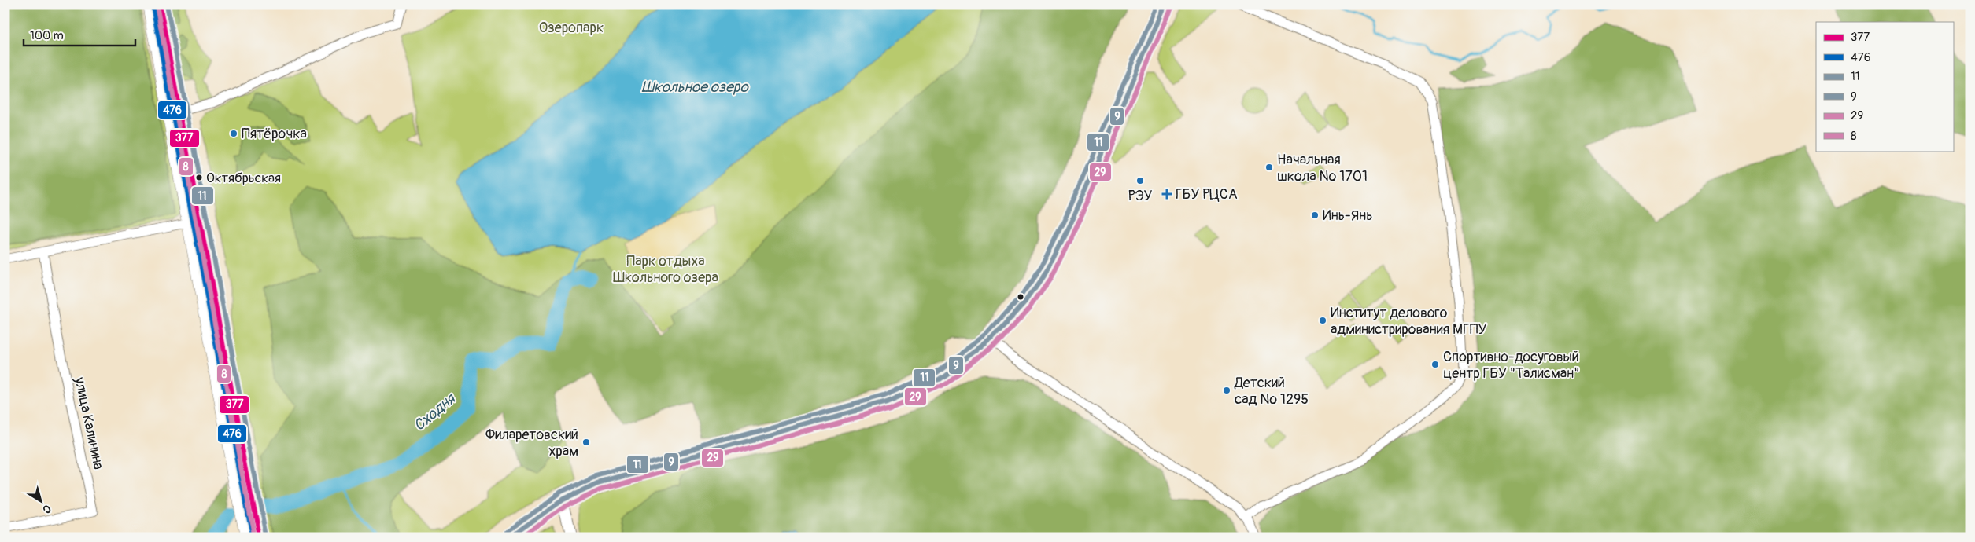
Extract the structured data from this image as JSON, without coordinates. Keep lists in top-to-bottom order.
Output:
{
  "streets": {
    "street": ["улица Калинина"]
  },
  "water": ["Школьное озеро", "Сходня"],
  "parks": ["Озеропарк", "Парк отдыха Школьного озера"],
  "places": {
    "other": [
      "Пятёрочка",
      "Начальная школа № 1701",
      "Октябрьская",
      "РЭУ",
      "Инь-Янь",
      "Институт делового администрирования МГПУ",
      "Спортивно-досуговый центр ГБУ \"Талисман\"",
      "Детский сад № 1295",
      "Филаретовский храм"
    ],
    "health": ["ГБУ РЦСА"]
  },
  "lines": [
    "transit line 377",
    "transit line 11",
    "transit line 9",
    "transit line 8",
    "transit line 476",
    "transit line 29"
  ],
  "legend": [
    "377",
    "476",
    "11",
    "9",
    "29",
    "8"
  ],
  "scale_bar": "100 m",
  "north": "bottom right"
}
